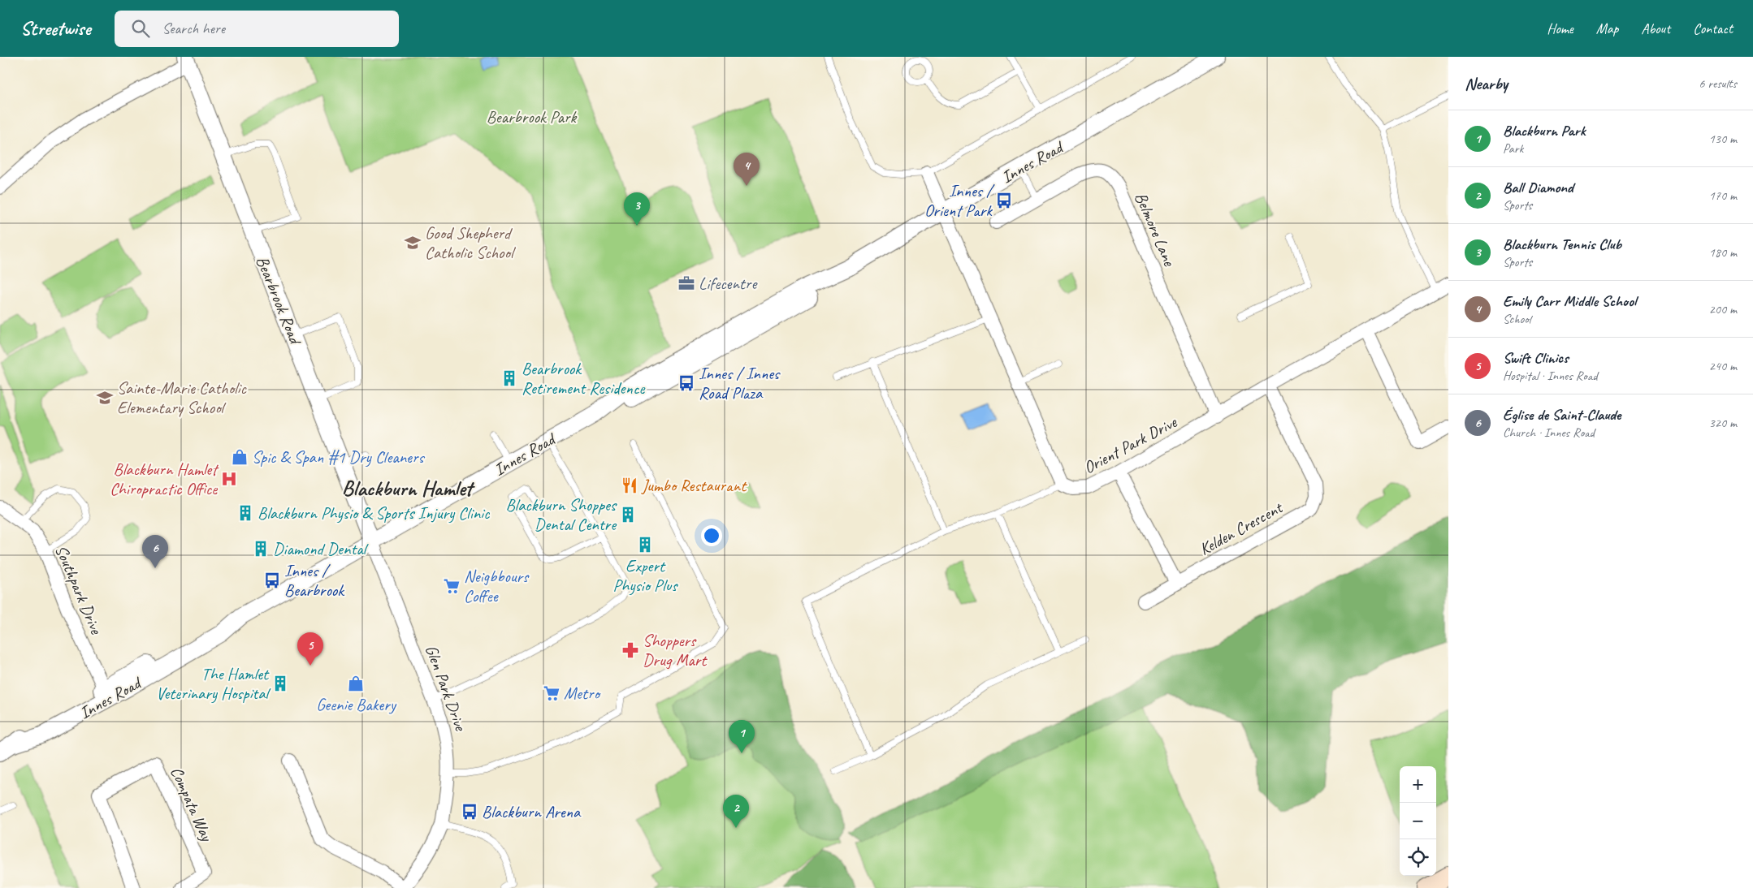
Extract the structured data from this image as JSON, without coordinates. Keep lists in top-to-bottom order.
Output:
{
  "streets": {
    "street": [
      "Innes Road",
      "Belmore Lane",
      "Bearbrook Road",
      "Orient Park Drive",
      "Kelden Crescent",
      "Southpark Drive",
      "Glen Park Drive",
      "Compata Way"
    ]
  },
  "crossings": [
    ["Innes Road", "Bearbrook Road"],
    ["Innes Road", "Orient Park Drive"],
    ["Innes Road", "Southpark Drive"],
    ["Innes Road", "Glen Park Drive"],
    ["Belmore Lane", "Orient Park Drive"],
    ["Bearbrook Road", "Glen Park Drive"],
    ["Orient Park Drive", "Kelden Crescent"]
  ],
  "districts": ["Blackburn Hamlet"],
  "parks": ["Bearbrook Park"],
  "places": {
    "bus stop": [
      "Innes / Orient Park",
      "Innes / Innes Road Plaza",
      "Innes / Bearbrook",
      "Blackburn Arena"
    ],
    "school or university": ["Good Shepherd Catholic School", "Sainte-Marie Catholic Elementary School"],
    "office": ["Lifecentre"],
    "building": [
      "Bearbrook Retirement Residence",
      "Blackburn Physio & Sports Injury Clinic",
      "Blackburn Shoppes Dental Centre",
      "Expert Physio Plus",
      "Diamond Dental",
      "The Hamlet Veterinary Hospital"
    ],
    "shop": ["Spic & Span #1 Dry Cleaners", "Geenie Bakery"],
    "hospital": ["Blackburn Hamlet Chiropractic Office"],
    "restaurant": ["Jumbo Restaurant"],
    "supermarket": ["Neigbbours Coffee", "Metro"],
    "pharmacy": ["Shoppers Drug Mart"]
  },
  "page": {
    "header": "Streetwise",
    "search": "Search here",
    "nav": [
      "Home",
      "Map",
      "About",
      "Contact"
    ],
    "heading": ["Nearby", "6 results"],
    "list": [
      {
        "mark": "1",
        "name": "Blackburn Park",
        "note": "Park",
        "value": "130 m"
      },
      {
        "mark": "2",
        "name": "Ball Diamond",
        "note": "Sports",
        "value": "170 m"
      },
      {
        "mark": "3",
        "name": "Blackburn Tennis Club",
        "note": "Sports",
        "value": "180 m"
      },
      {
        "mark": "4",
        "name": "Emily Carr Middle School",
        "note": "School",
        "value": "200 m"
      },
      {
        "mark": "5",
        "name": "Swift Clinics",
        "note": "Hospital · Innes Road",
        "value": "240 m"
      },
      {
        "mark": "6",
        "name": "Église de Saint-Claude",
        "note": "Church · Innes Road",
        "value": "320 m"
      }
    ],
    "pins": [
      "4",
      "3",
      "6",
      "5",
      "1",
      "2"
    ],
    "map_buttons": ["+", "−"]
  }
}
